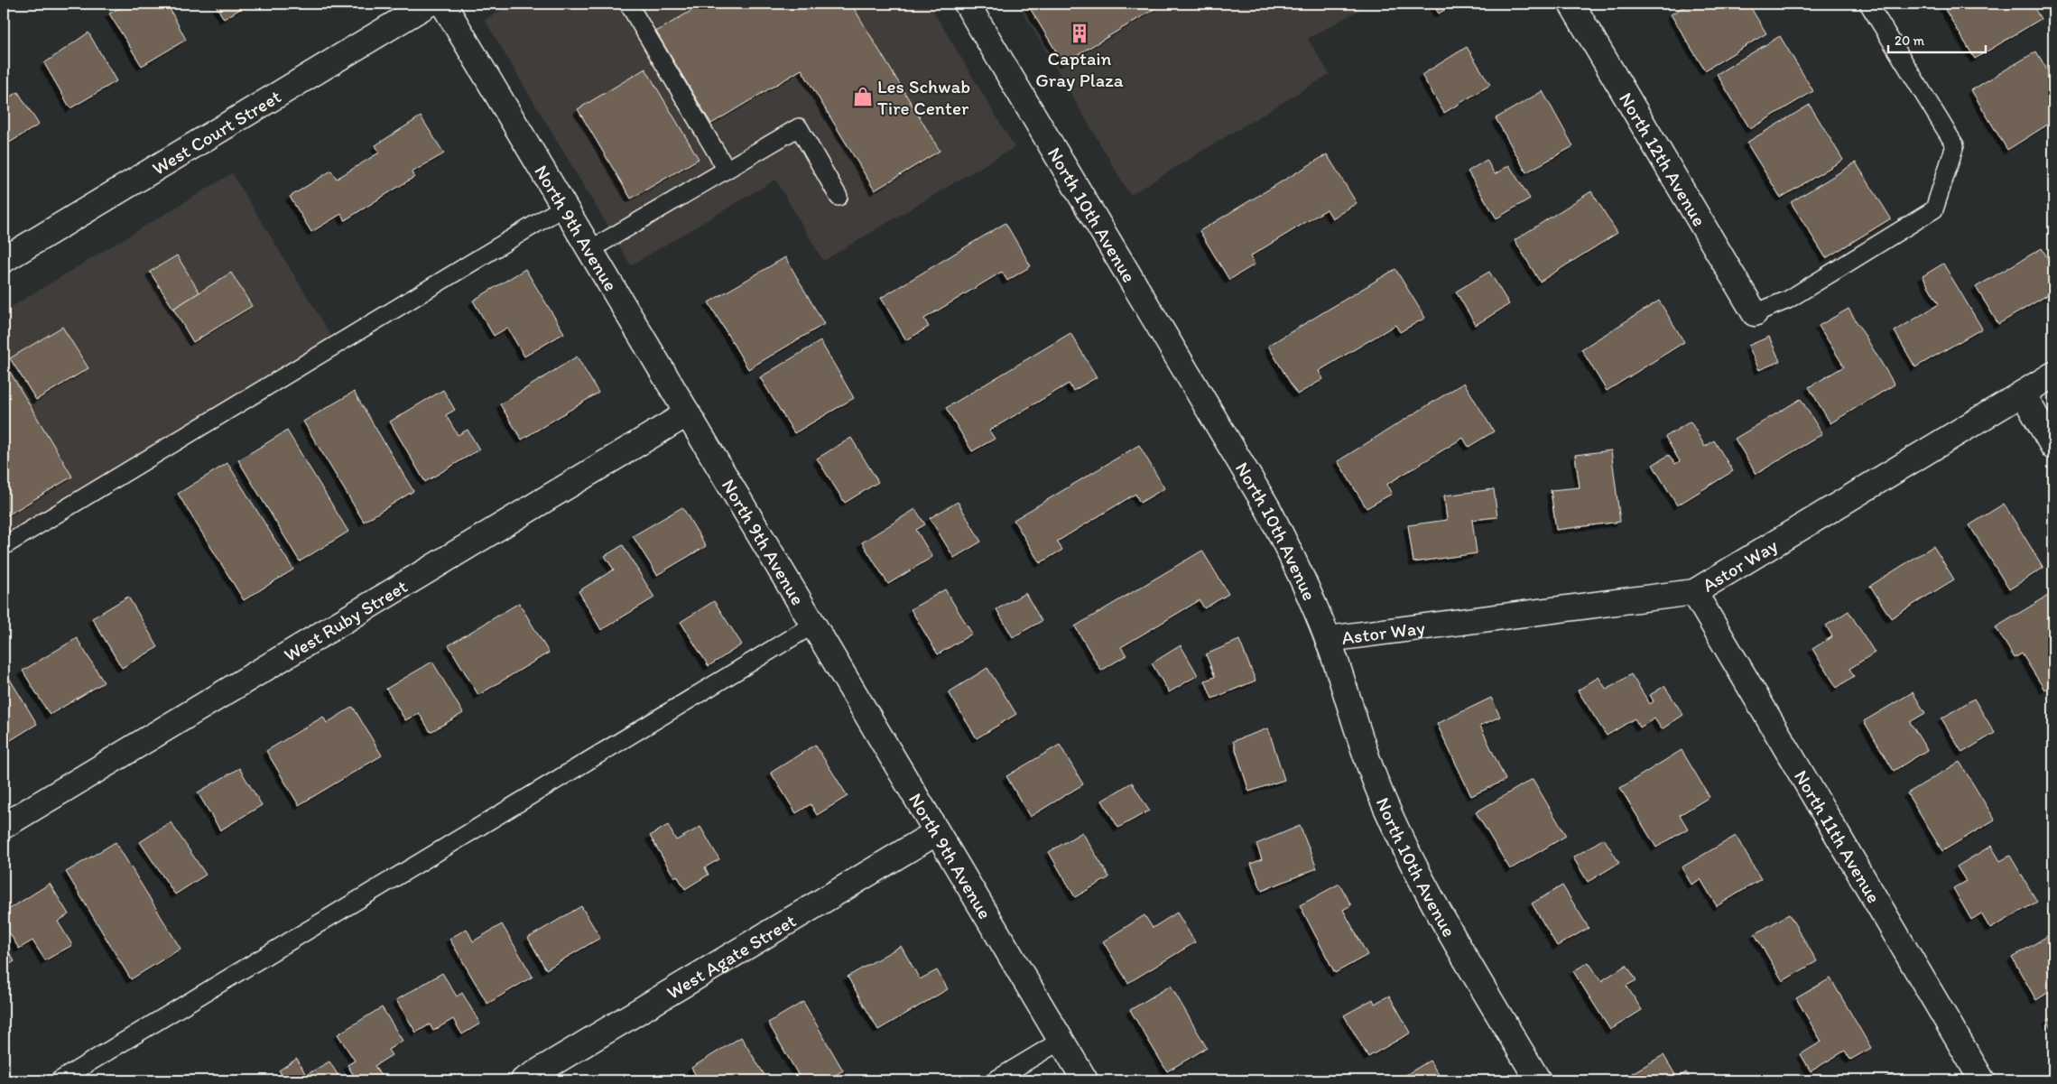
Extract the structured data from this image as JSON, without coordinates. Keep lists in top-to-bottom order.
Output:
{
  "streets": {
    "street": [
      "West Court Street",
      "North 12th Avenue",
      "North 10th Avenue",
      "North 9th Avenue",
      "Astor Way",
      "West Ruby Street",
      "North 11th Avenue",
      "West Agate Street"
    ]
  },
  "crossings": [
    ["North 10th Avenue", "Astor Way"],
    ["North 9th Avenue", "West Ruby Street"],
    ["North 9th Avenue", "West Agate Street"],
    ["Astor Way", "North 11th Avenue"]
  ],
  "places": {
    "building": ["Captain Gray Plaza"],
    "shop": ["Les Schwab Tire Center"]
  },
  "scale_bar": "20 m"
}
